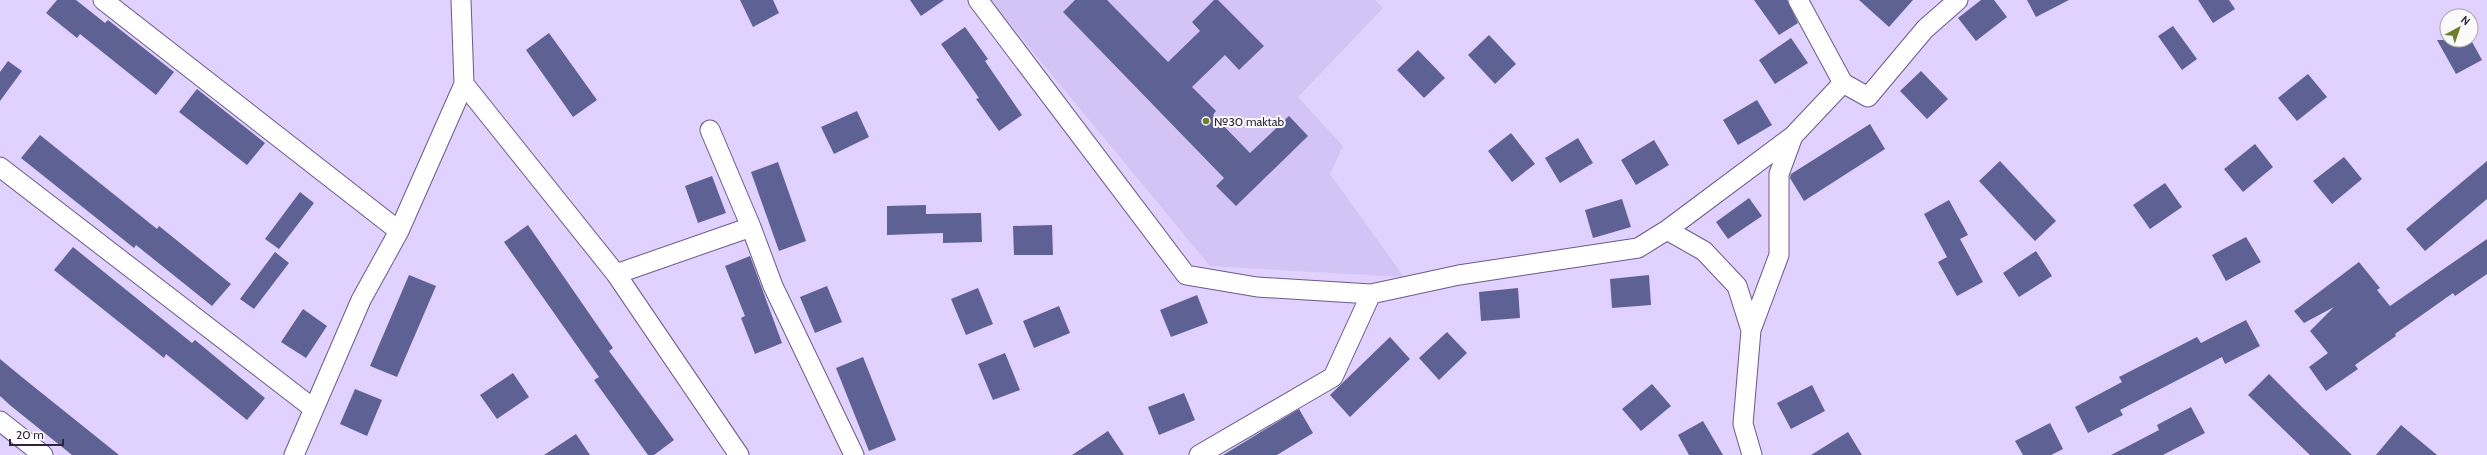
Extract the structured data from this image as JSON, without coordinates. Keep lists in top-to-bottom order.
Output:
{
  "places": ["№30 maktab"],
  "scale_bar": "20 m",
  "north": "top right"
}
